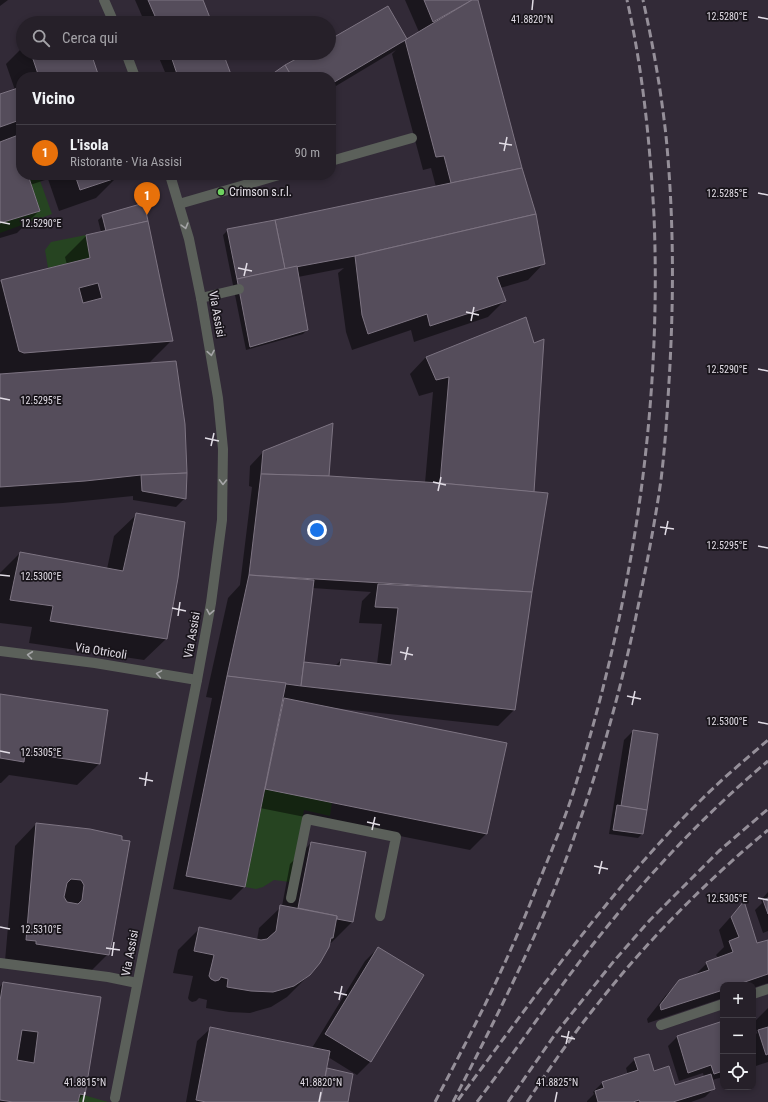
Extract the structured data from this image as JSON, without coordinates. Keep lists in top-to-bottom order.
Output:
{
  "streets": {
    "street": ["Via Assisi", "Via Otricoli"]
  },
  "crossings": [
    ["Via Assisi", "Via Otricoli"]
  ],
  "one_way": ["Via Assisi", "Via Otricoli"],
  "places": ["Crimson s.r.l."],
  "page": {
    "search": "Cerca qui",
    "heading": "Vicino",
    "list": [
      {
        "mark": "1",
        "name": "L'isola",
        "note": "Ristorante · Via Assisi",
        "value": "90 m"
      }
    ],
    "pins": "1",
    "map_buttons": ["+", "−"]
  },
  "coordinates": [
    "12.5280°E",
    "41.8820°N",
    "12.5285°E",
    "12.5290°E",
    "12.5295°E",
    "12.5300°E",
    "12.5305°E",
    "12.5310°E",
    "41.8815°N",
    "41.8825°N"
  ]
}
